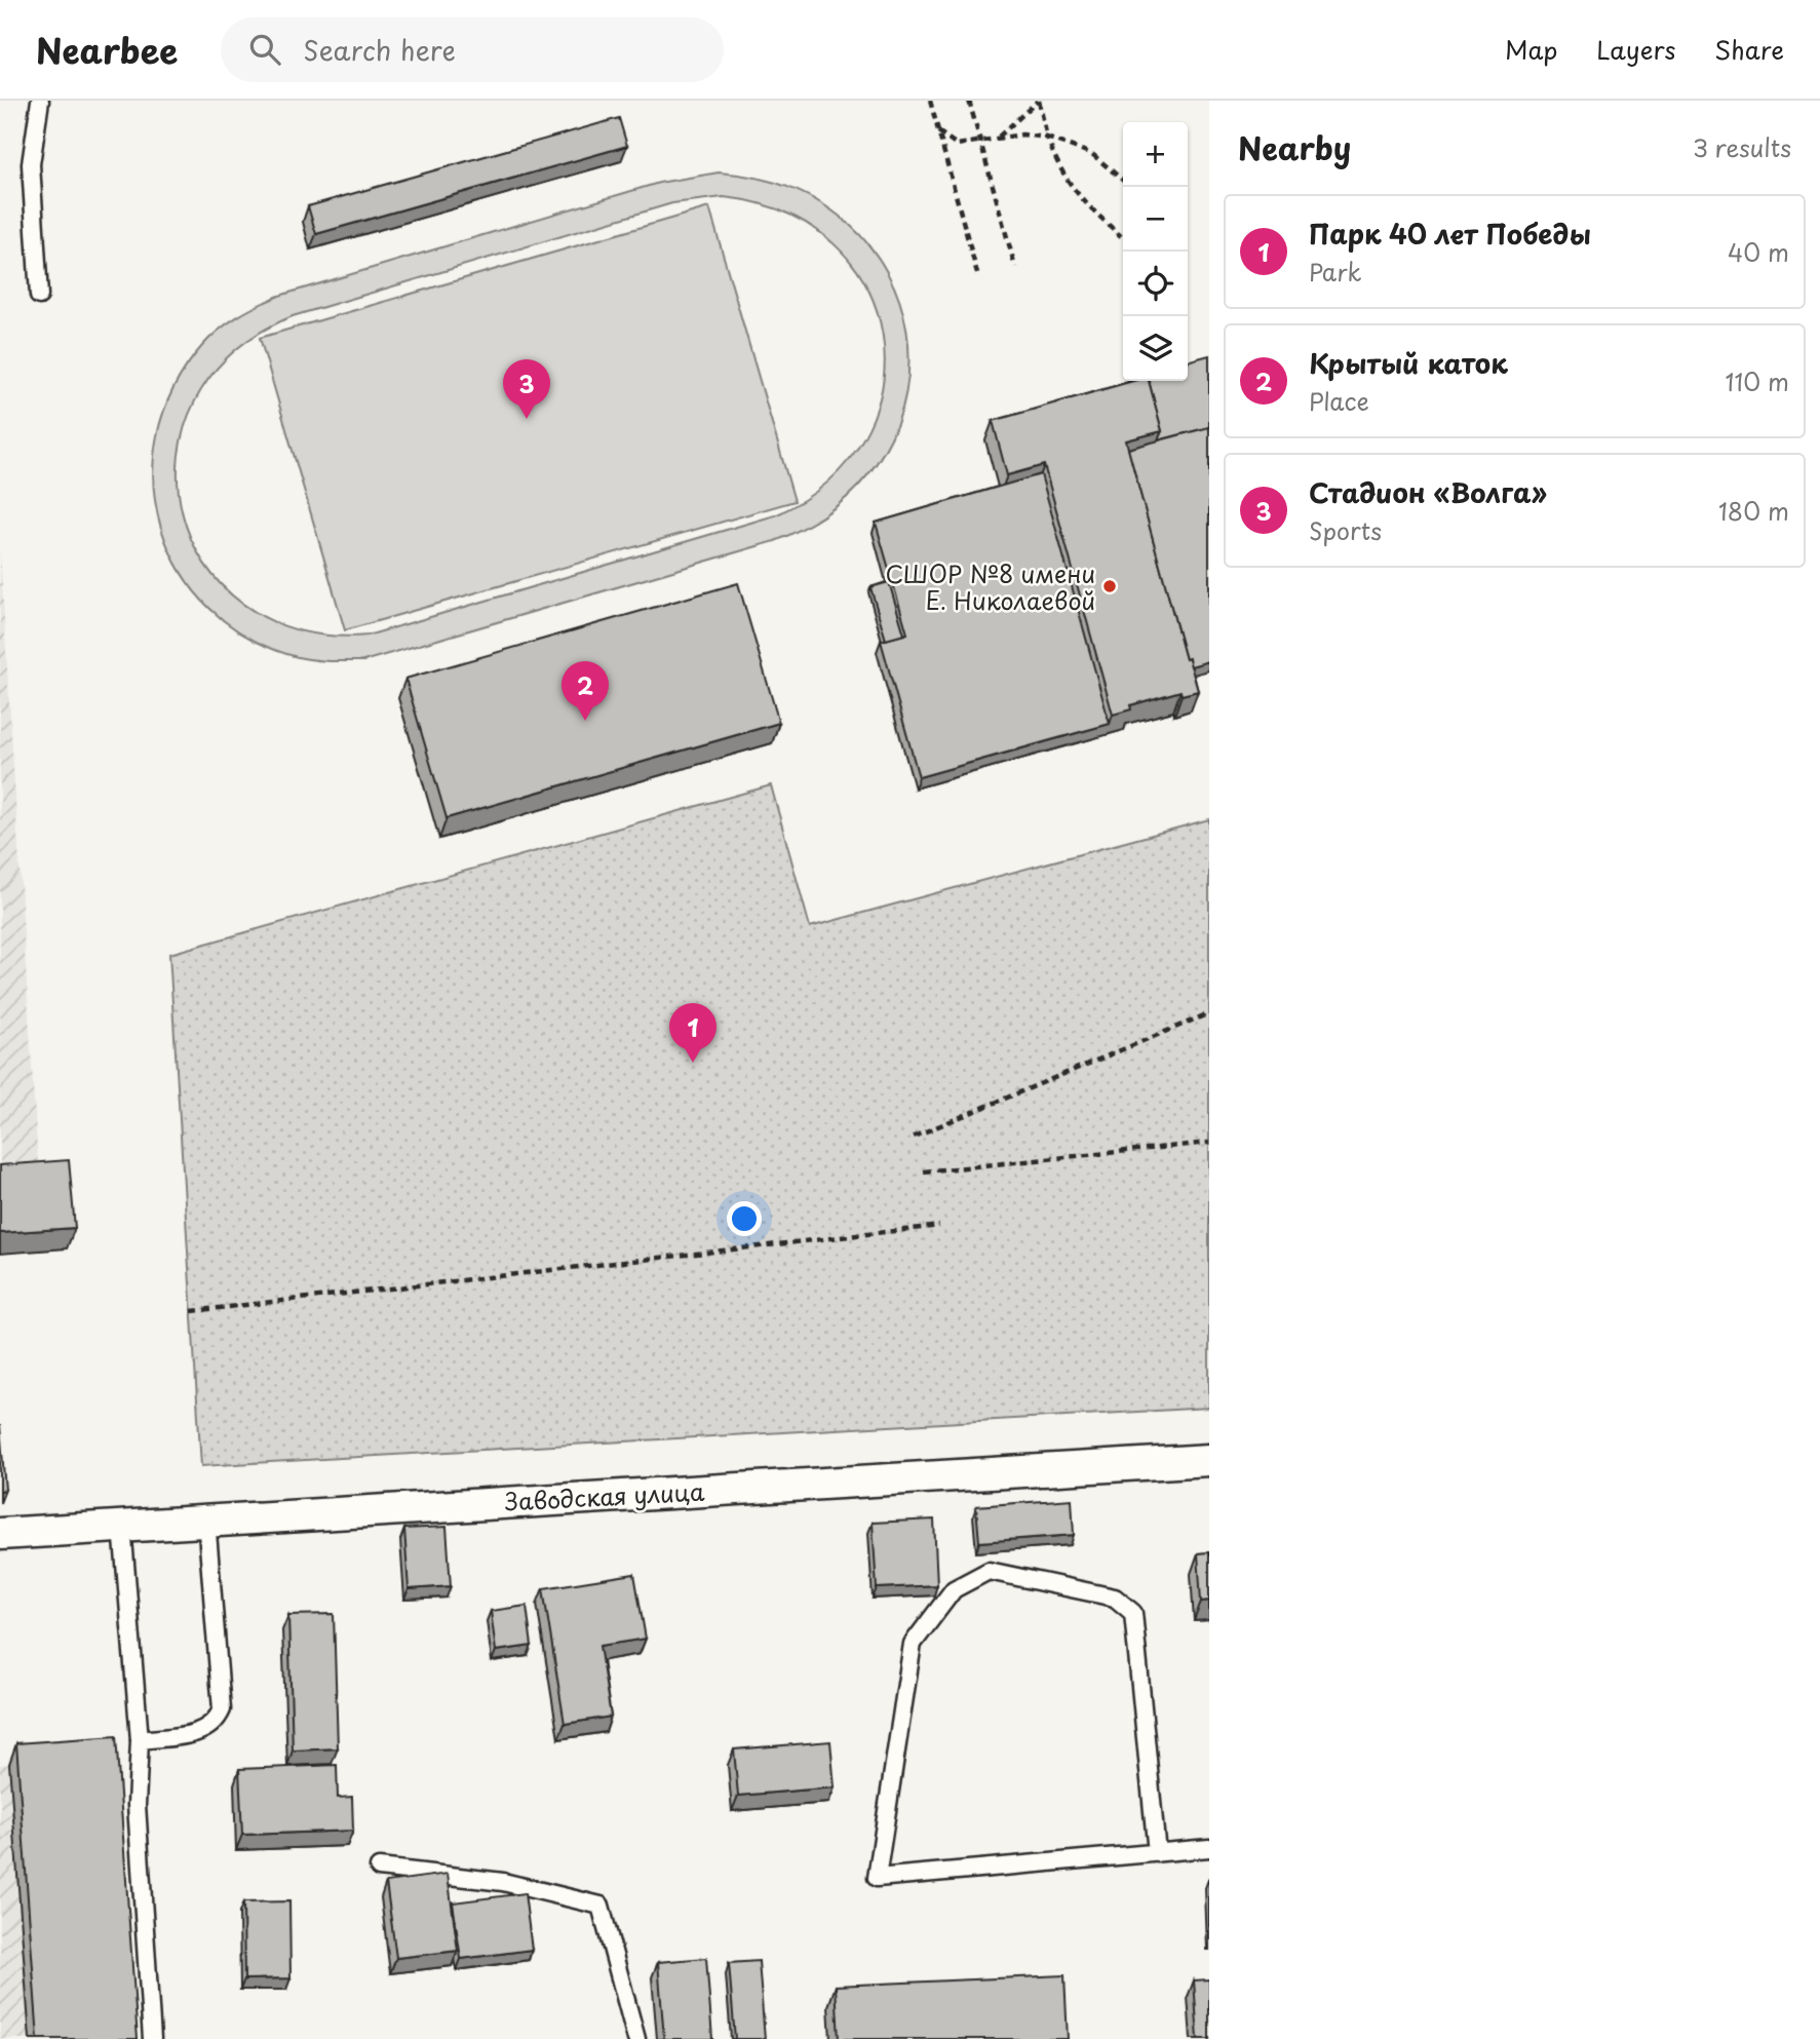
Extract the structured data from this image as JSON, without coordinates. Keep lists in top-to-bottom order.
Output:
{
  "streets": {
    "street": ["Заводская улица"]
  },
  "places": ["СШОР №8 имени Е. Николаевой"],
  "page": {
    "header": "Nearbee",
    "search": "Search here",
    "nav": ["Map", "Layers", "Share"],
    "heading": ["Nearby", "3 results"],
    "map_buttons": ["+", "−"],
    "list": [
      {
        "mark": "1",
        "name": "Парк 40 лет Победы",
        "note": "Park",
        "value": "40 m"
      },
      {
        "mark": "2",
        "name": "Крытый каток",
        "note": "Place",
        "value": "110 m"
      },
      {
        "mark": "3",
        "name": "Стадион «Волга»",
        "note": "Sports",
        "value": "180 m"
      }
    ],
    "pins": ["3", "2", "1"]
  }
}
